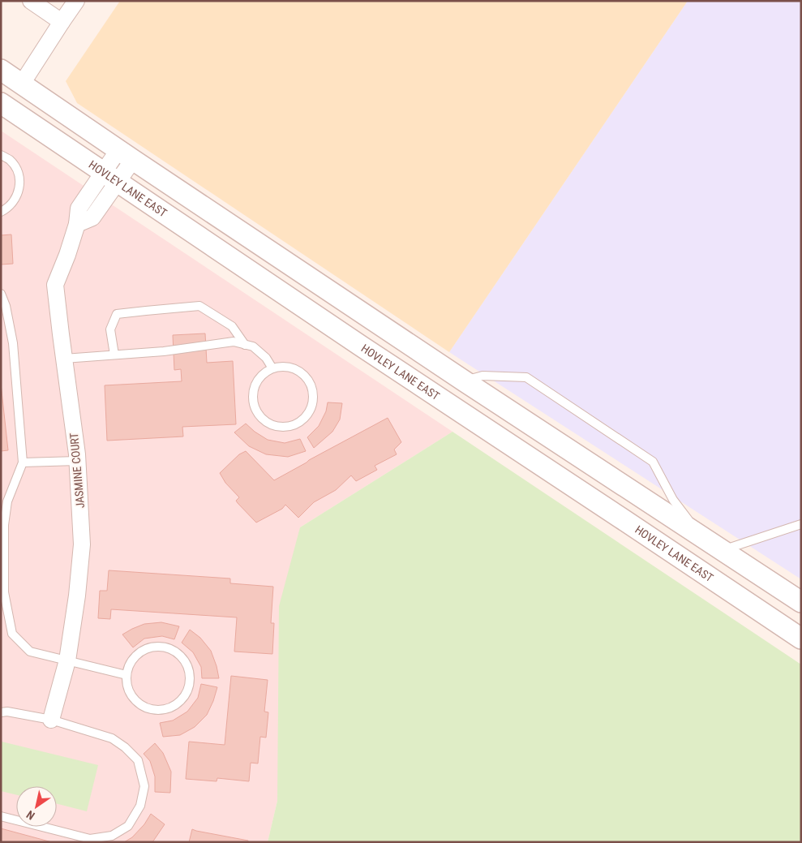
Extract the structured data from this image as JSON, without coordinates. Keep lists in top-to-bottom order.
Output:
{
  "streets": {
    "street": ["HOVLEY LANE EAST", "JASMINE COURT"]
  },
  "crossings": [
    ["HOVLEY LANE EAST", "JASMINE COURT"]
  ],
  "north": "bottom left"
}
